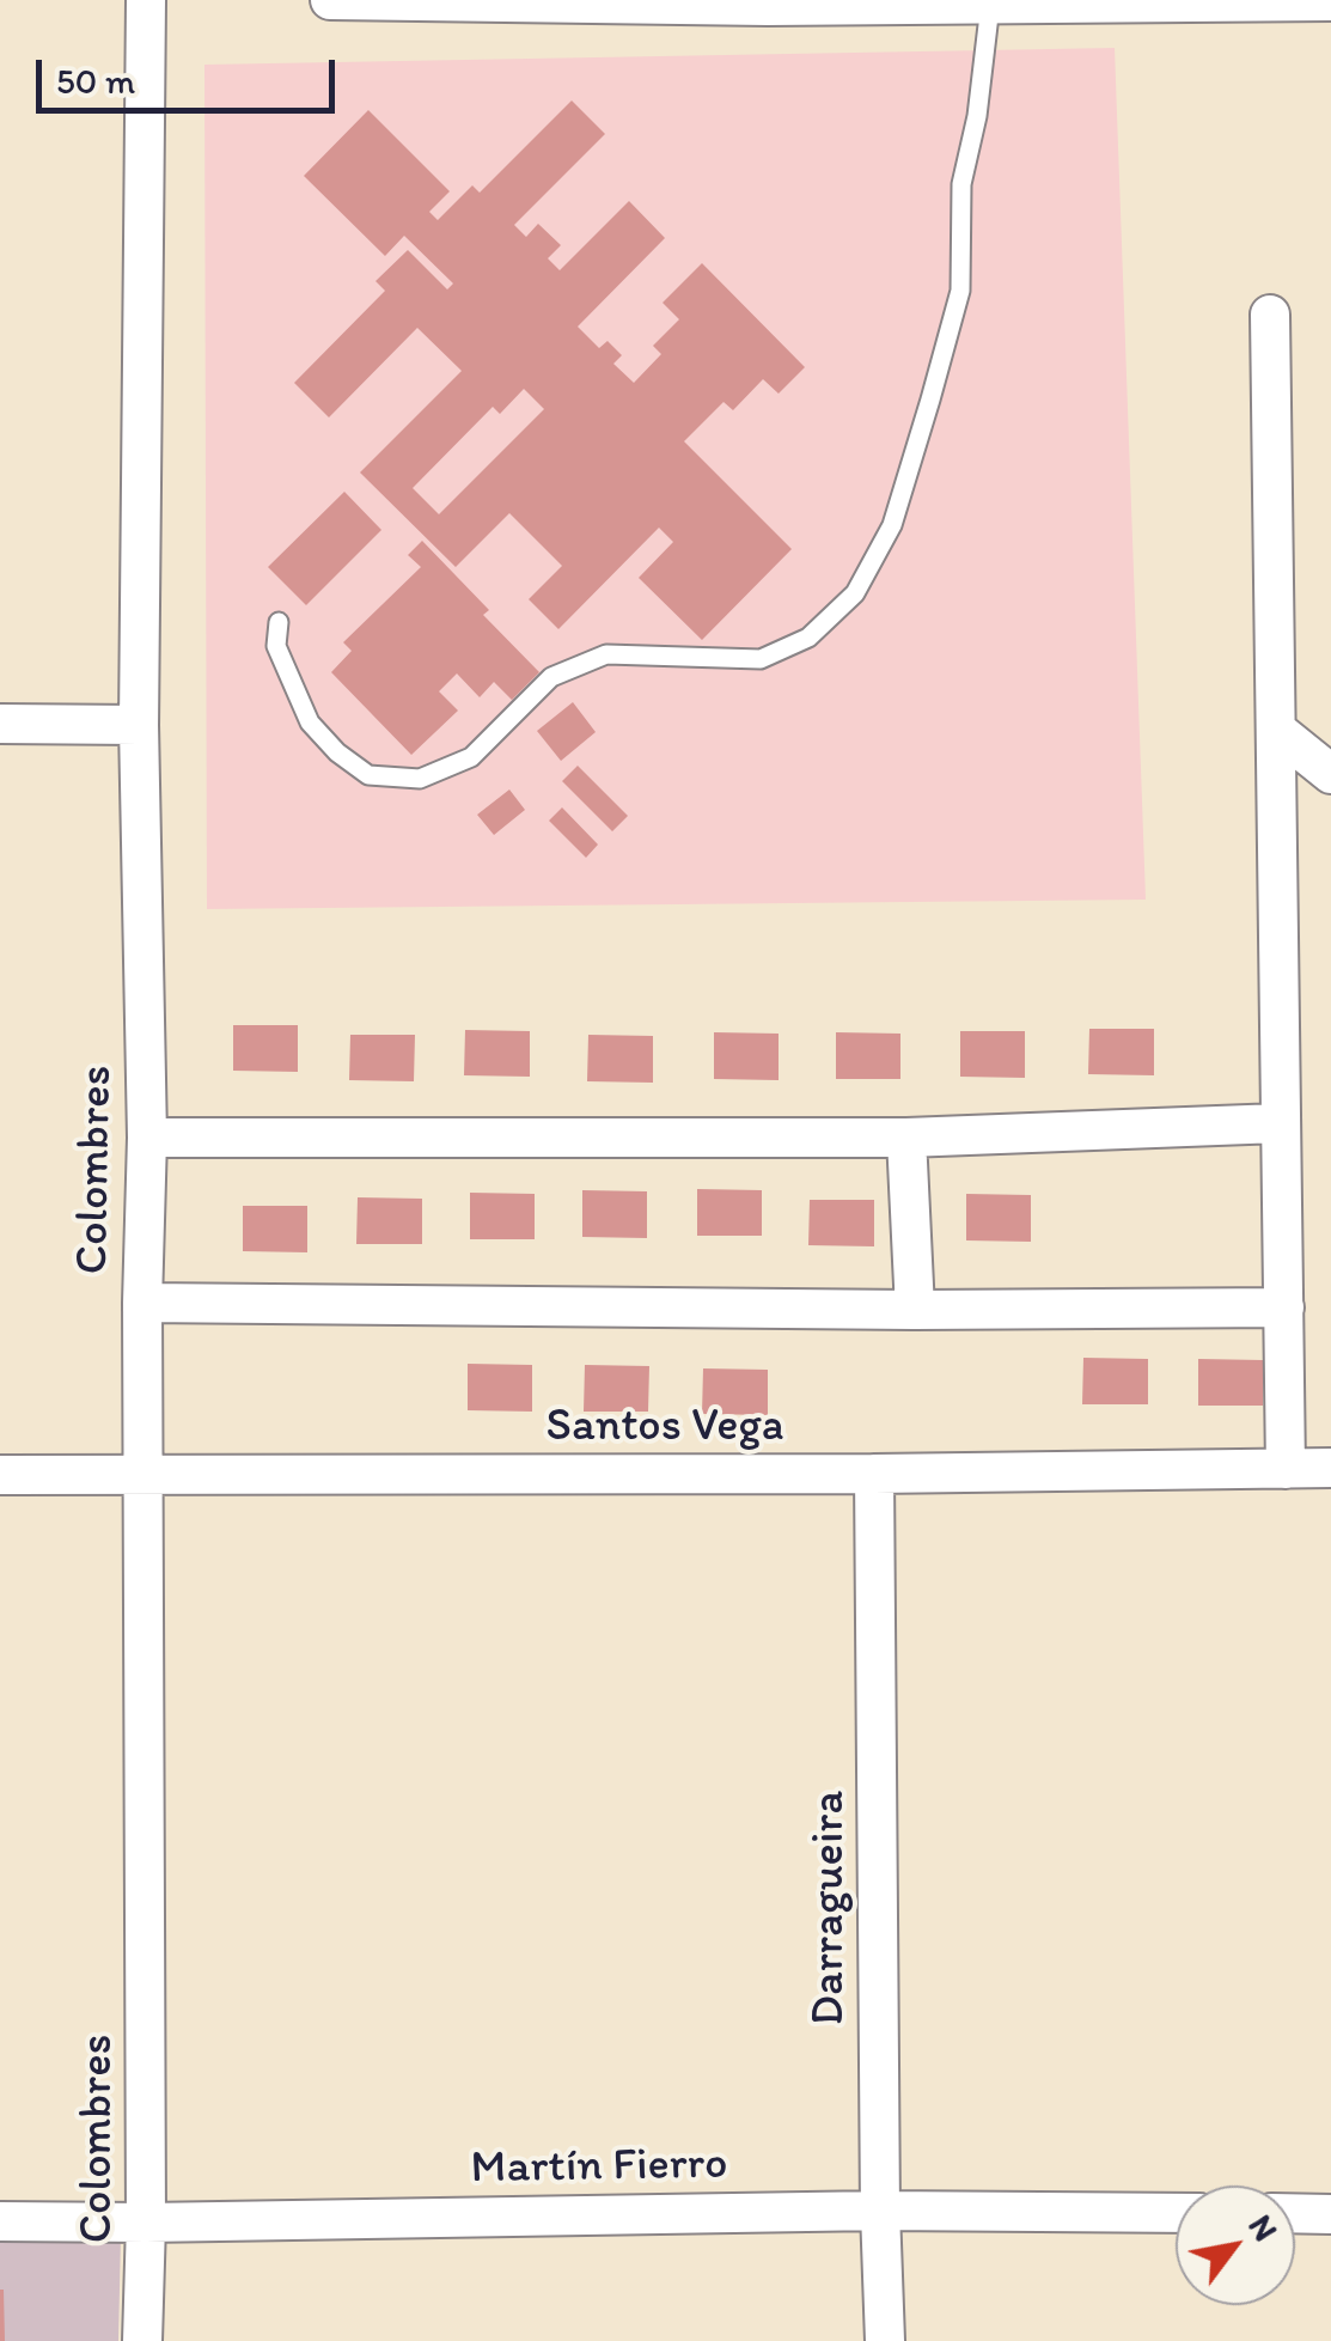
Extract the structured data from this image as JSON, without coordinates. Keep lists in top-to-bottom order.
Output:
{
  "streets": {
    "street": [
      "Colombres",
      "Santos Vega",
      "Darragueira",
      "Martín Fierro"
    ]
  },
  "crossings": [
    ["Colombres", "Santos Vega"],
    ["Colombres", "Martín Fierro"],
    ["Santos Vega", "Darragueira"],
    ["Darragueira", "Martín Fierro"]
  ],
  "scale_bar": "50 m",
  "north": "top right"
}
